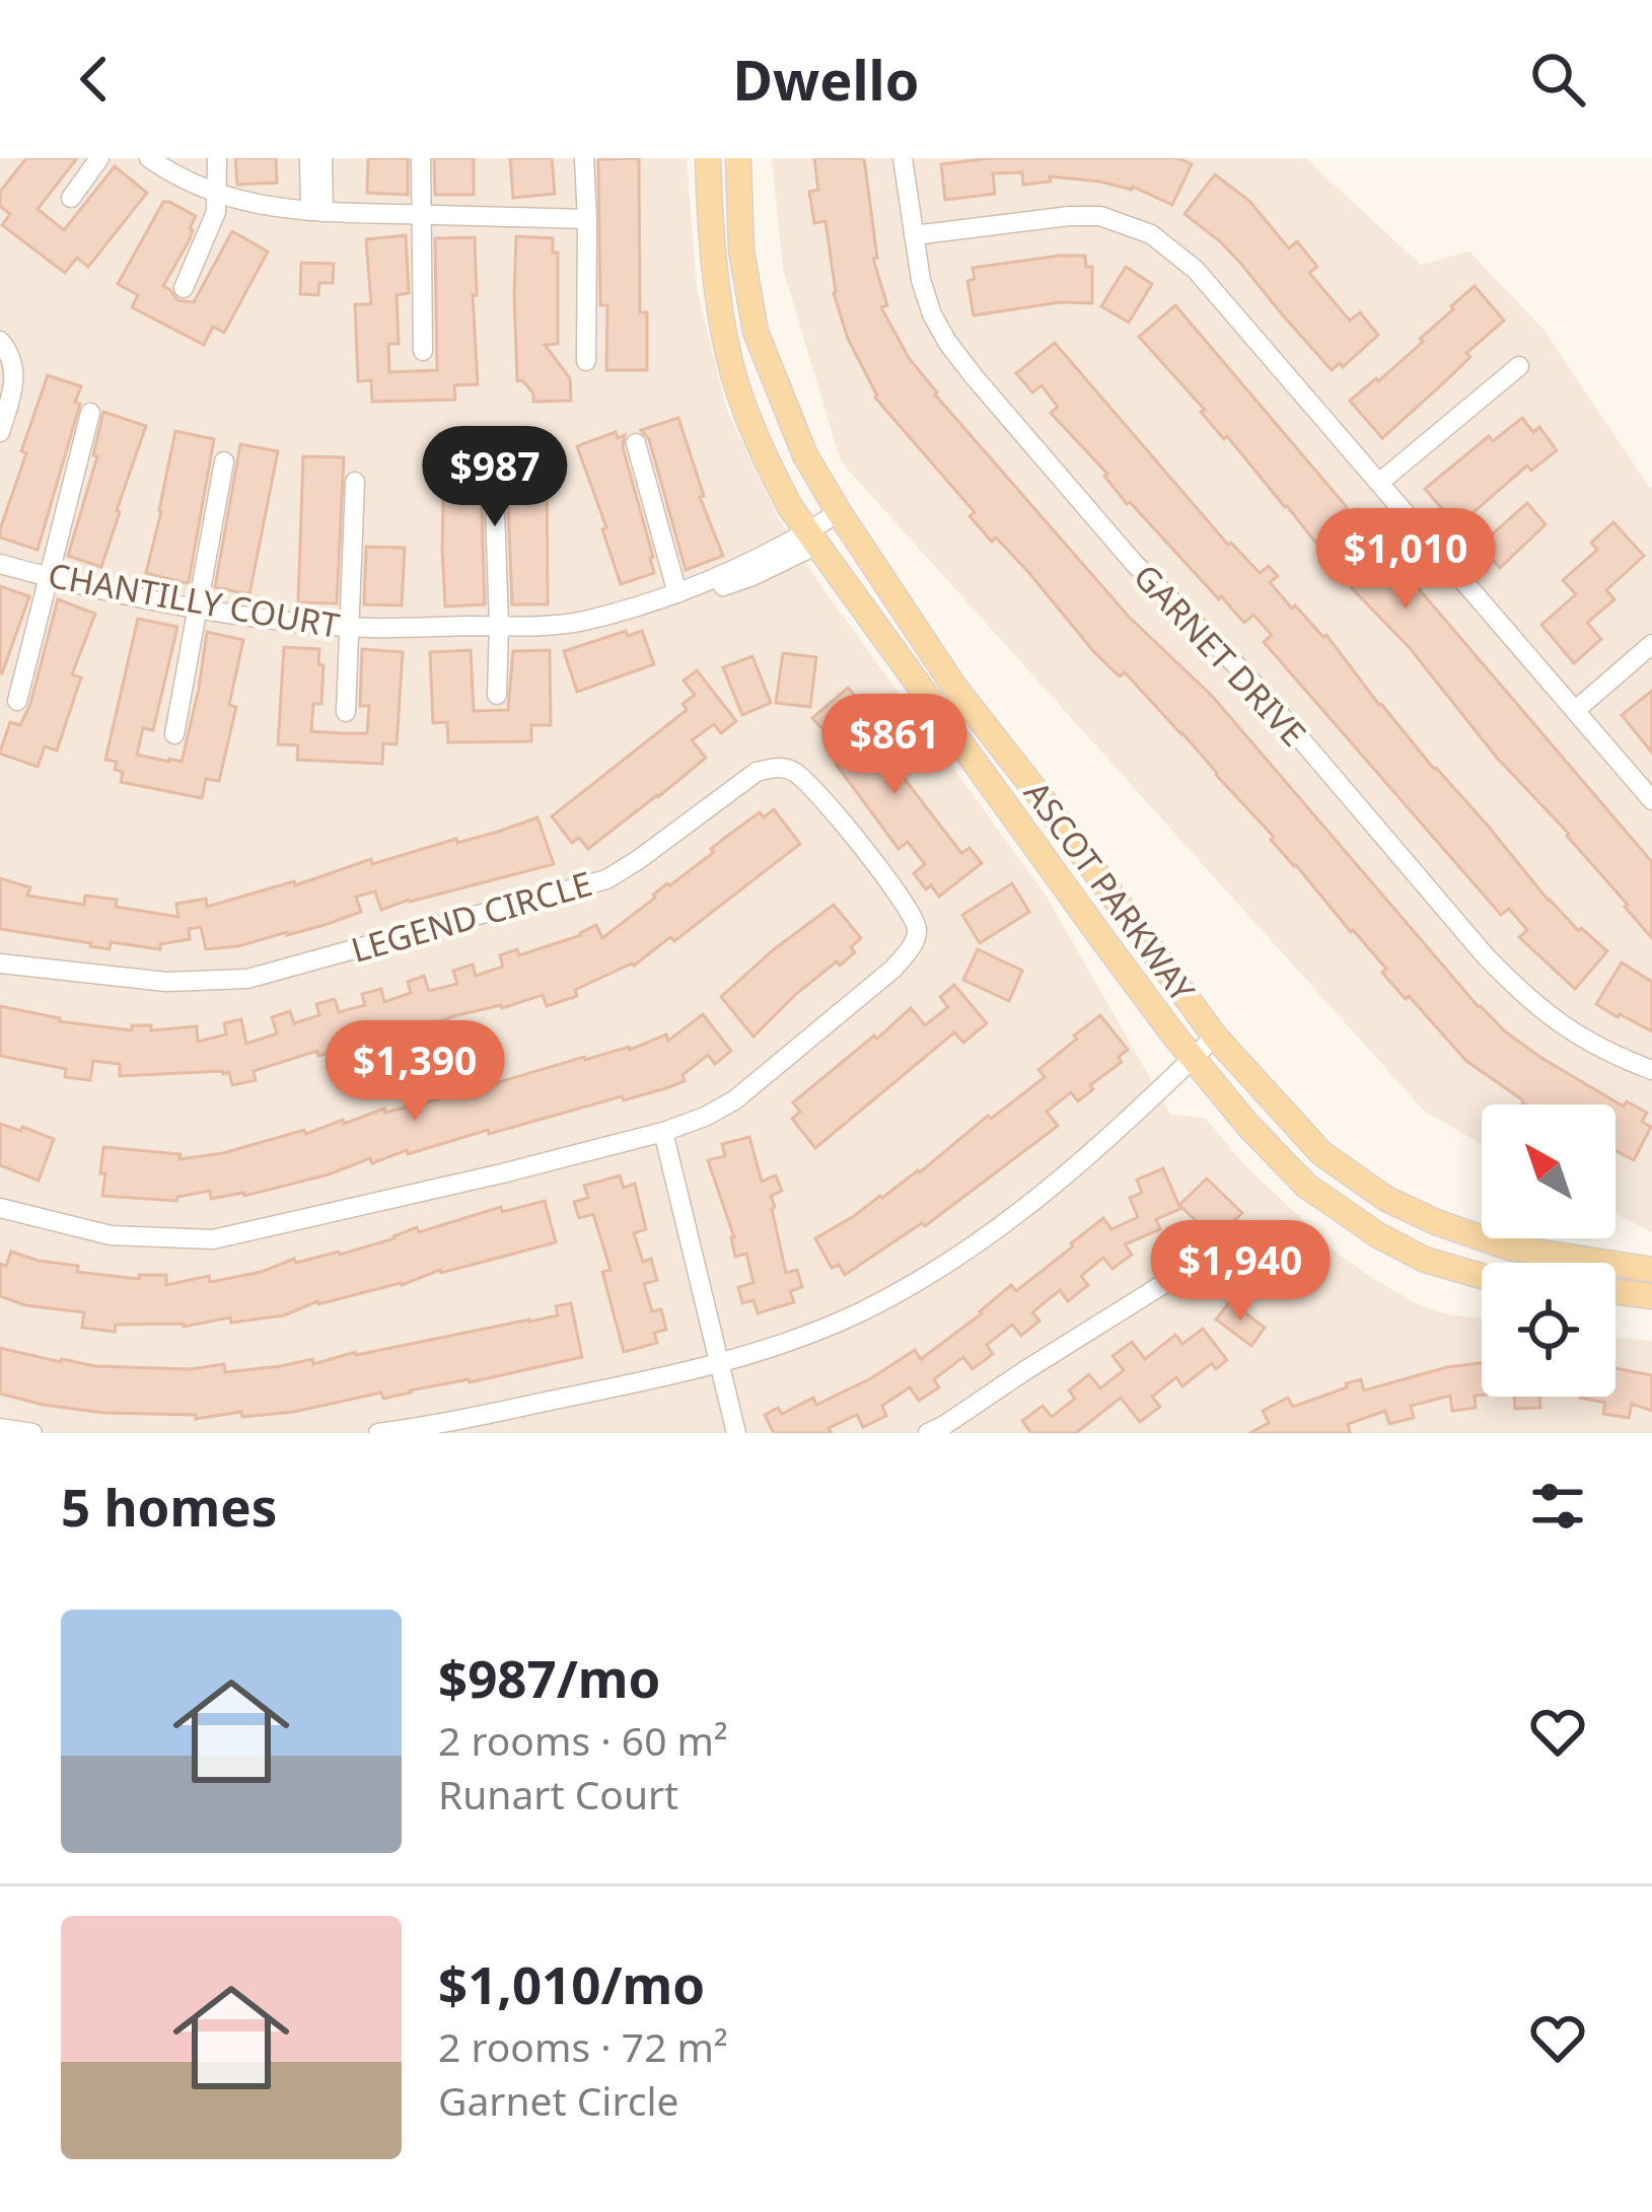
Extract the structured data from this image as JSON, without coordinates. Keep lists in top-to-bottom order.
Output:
{
  "streets": {
    "main road": ["ASCOT PARKWAY"],
    "street": ["CHANTILLY COURT", "GARNET DRIVE", "LEGEND CIRCLE"]
  },
  "crossings": [
    ["CHANTILLY COURT", "ASCOT PARKWAY"]
  ],
  "north": "top left",
  "page": {
    "header": "Dwello",
    "price": [
      "$987",
      "$1,010",
      "$861",
      "$1,390",
      "$1,940"
    ],
    "heading": "5 homes",
    "list": [
      {
        "name": "$987/mo",
        "note": "2 rooms · 60 m² · Runart Court"
      },
      {
        "name": "$1,010/mo",
        "note": "2 rooms · 72 m² · Garnet Circle"
      }
    ]
  }
}
